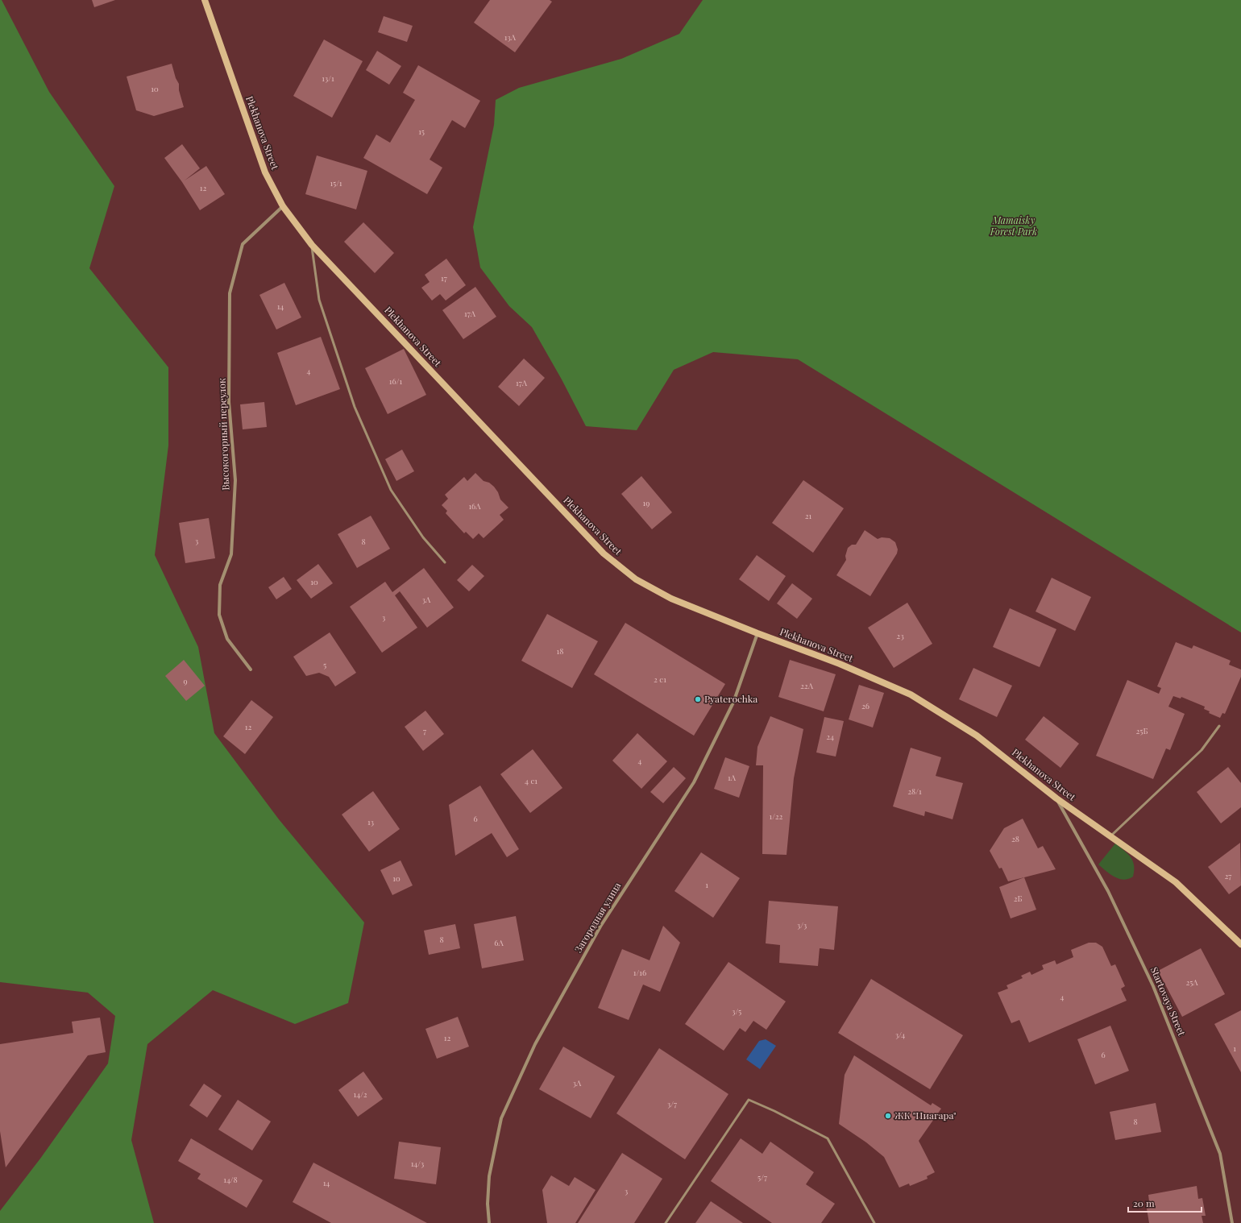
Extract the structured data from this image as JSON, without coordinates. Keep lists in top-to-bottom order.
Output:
{
  "streets": {
    "street": [
      "Plekhanova Street",
      "Высокогорный переулок",
      "Загородная улица",
      "Startovaya Street"
    ]
  },
  "crossings": [
    ["Plekhanova Street", "Высокогорный переулок"],
    ["Plekhanova Street", "Загородная улица"],
    ["Plekhanova Street", "Startovaya Street"]
  ],
  "parks": ["Mamaisky Forest Park"],
  "places": ["Pyaterochka", "ЖК \"Ниагара\""],
  "house_numbers": [
    "13А",
    "13/1",
    "10",
    "15",
    "15/1",
    "12",
    "17",
    "14",
    "17А",
    "4",
    "16/1",
    "17А",
    "19",
    "16А",
    "21",
    "3",
    "8",
    "10",
    "3А",
    "3",
    "23",
    "18",
    "5",
    "2 с1",
    "9",
    "22А",
    "26",
    "12",
    "7",
    "25Б",
    "24",
    "4",
    "1А",
    "4 с1",
    "28/1",
    "1/22",
    "6",
    "13",
    "28",
    "27",
    "10",
    "1",
    "2Б",
    "3/3",
    "8",
    "6А",
    "1/16",
    "25А",
    "4",
    "3/5",
    "3/4",
    "12",
    "1",
    "6",
    "3А",
    "14/2",
    "3/7",
    "8",
    "14/3",
    "5/7",
    "14/8",
    "14",
    "3"
  ],
  "scale_bar": "20 m"
}
